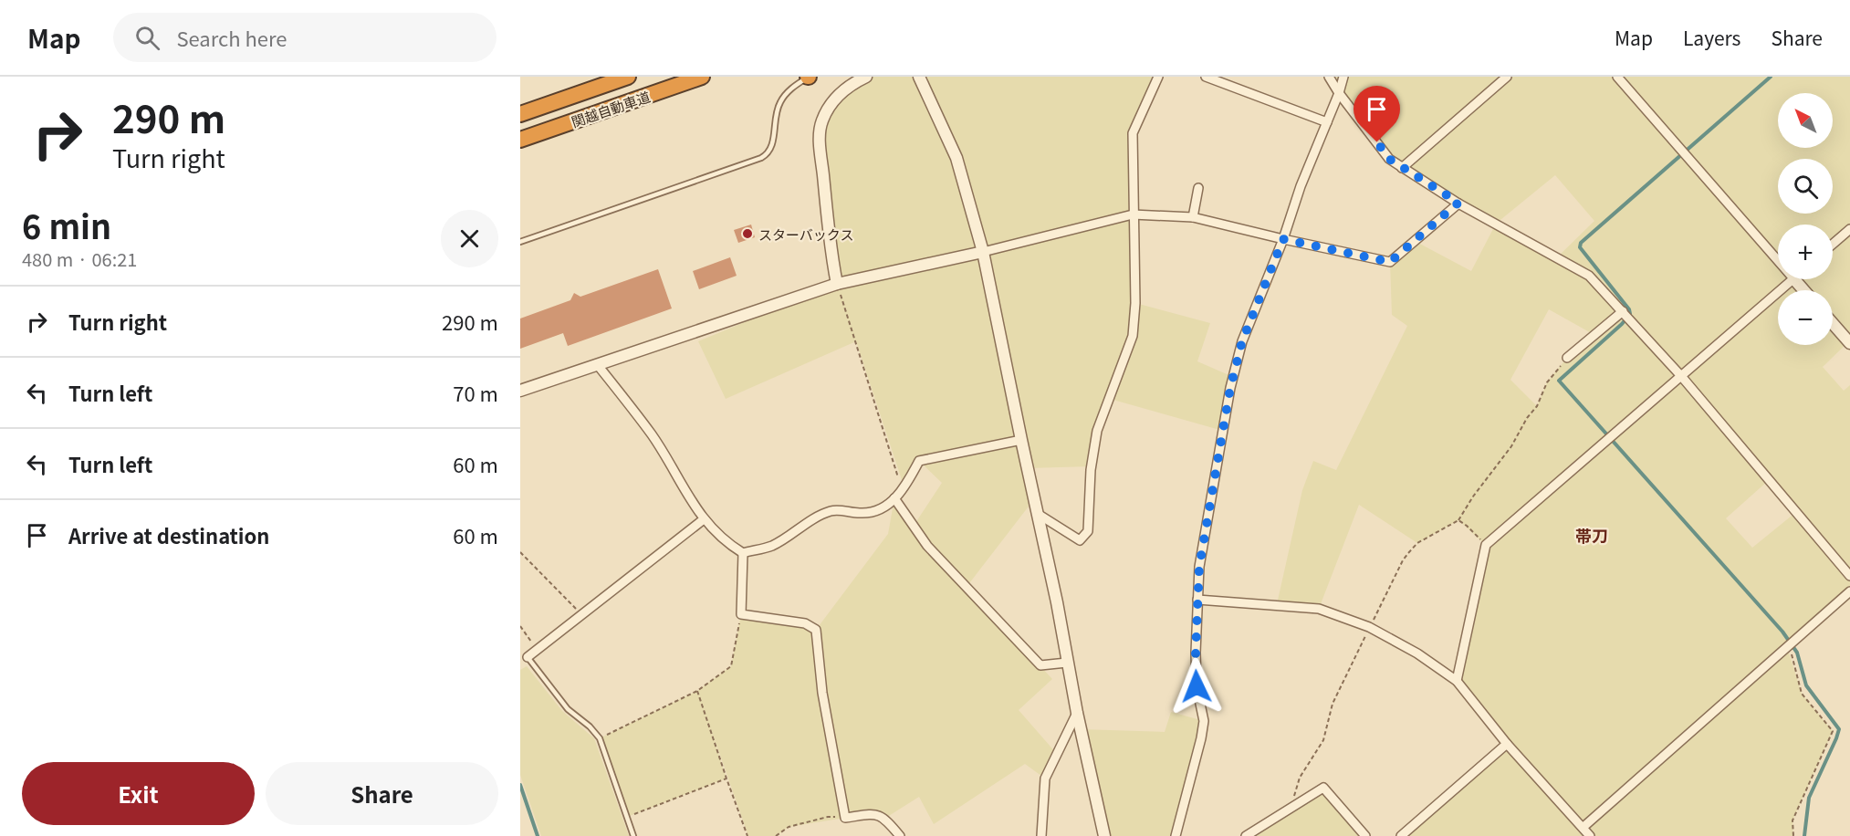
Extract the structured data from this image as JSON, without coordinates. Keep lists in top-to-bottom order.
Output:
{
  "streets": {
    "highway": ["関越自動車道"]
  },
  "districts": ["帯刀"],
  "places": ["スターバックス"],
  "north": "top left",
  "page": {
    "header": "Map",
    "search": "Search here",
    "nav": ["Map", "Layers", "Share"],
    "turn": ["290 m", "Turn right"],
    "map_buttons": ["+", "−"],
    "heading": ["6 min", "480 m · 06:21"],
    "list": [
      {
        "name": "Turn right",
        "value": "290 m"
      },
      {
        "name": "Turn left",
        "value": "70 m"
      },
      {
        "name": "Turn left",
        "value": "60 m"
      },
      {
        "name": "Arrive at destination",
        "value": "60 m"
      }
    ],
    "buttons": ["Exit", "Share"]
  }
}
